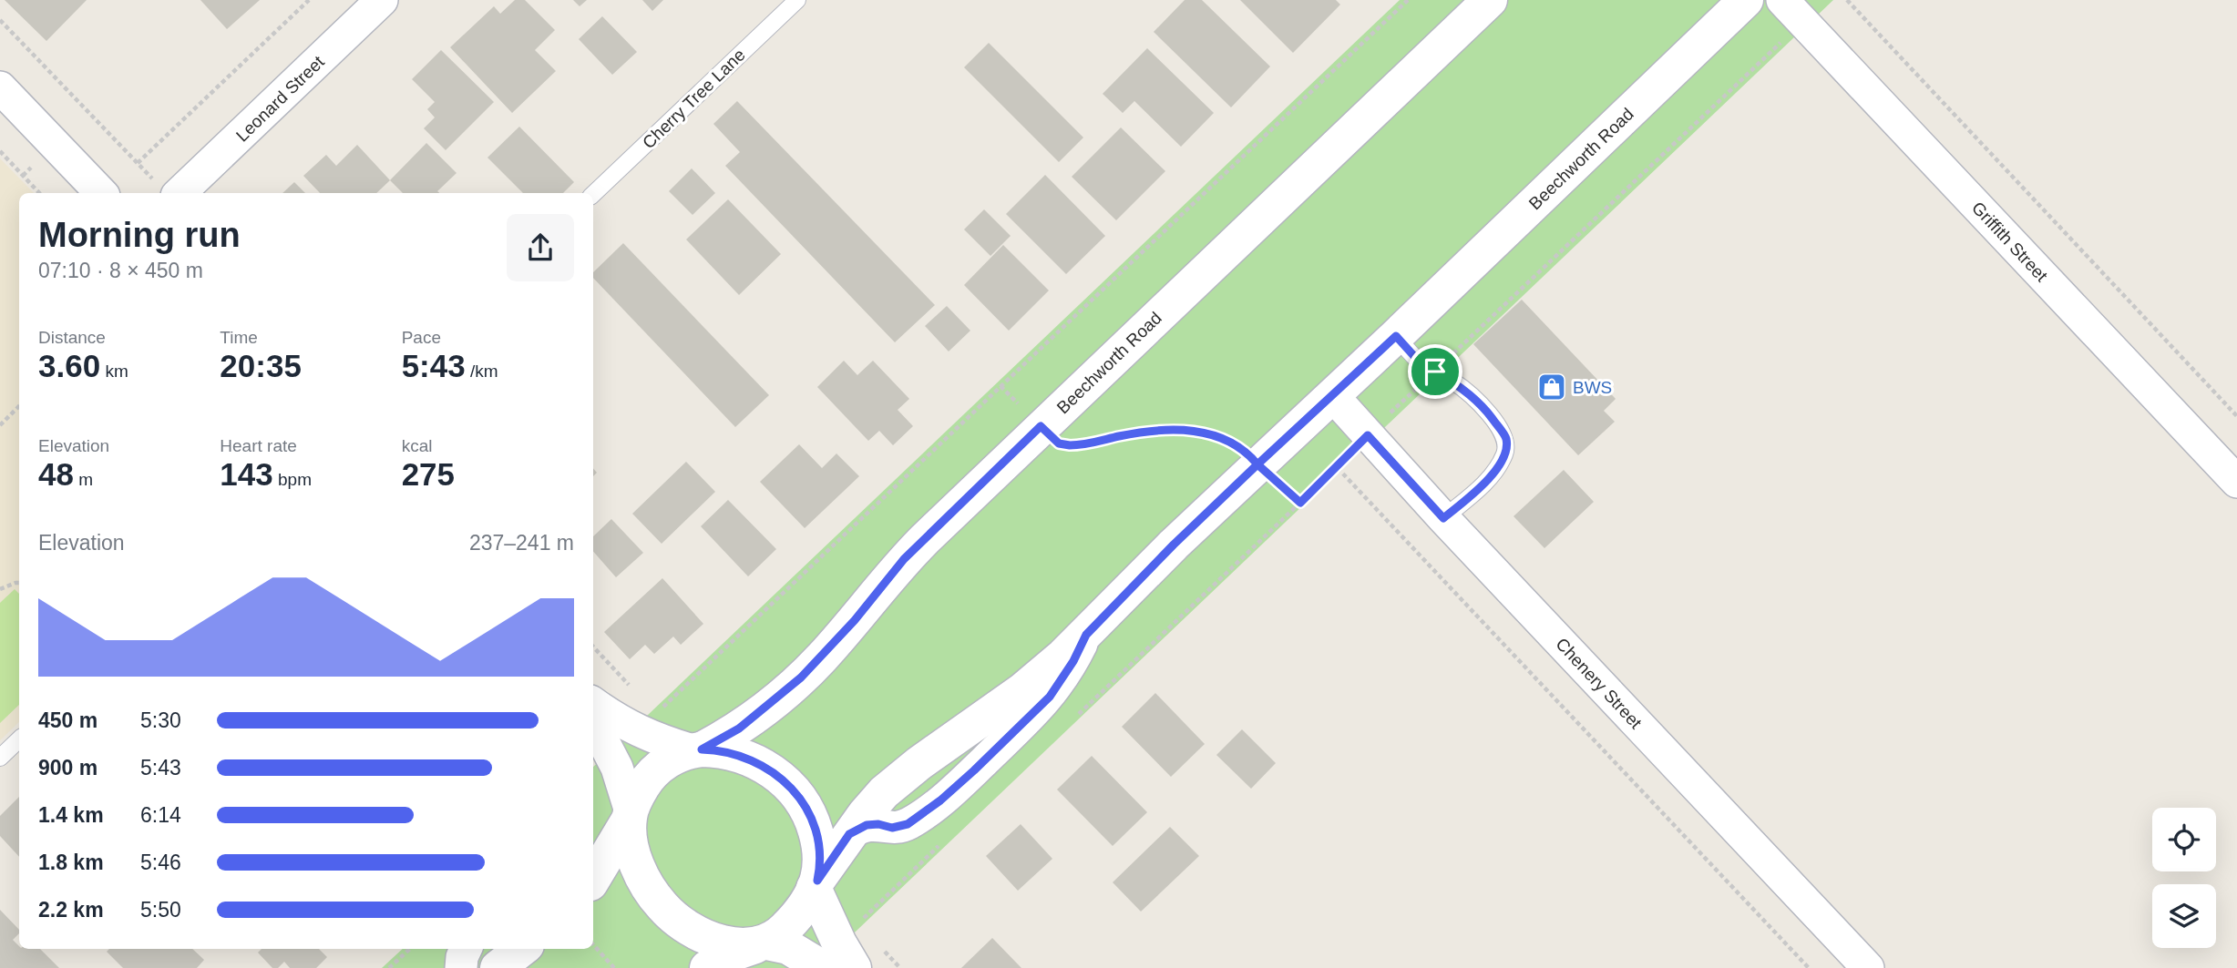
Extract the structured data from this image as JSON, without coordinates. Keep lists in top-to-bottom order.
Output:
{
  "streets": {
    "main road": ["Beechworth Road"],
    "street": ["Leonard Street", "Griffith Street", "Chenery Street"],
    "lane": ["Cherry Tree Lane"]
  },
  "crossings": [
    ["Beechworth Road", "Chenery Street"]
  ],
  "places": {
    "shop": ["BWS"]
  },
  "page": {
    "heading": ["Morning run", "07:10 · 8 × 450 m"],
    "stats": [
      ["Distance", "3.60 km"],
      ["Time", "20:35"],
      ["Pace", "5:43 /km"],
      ["Elevation", "48 m"],
      ["Heart rate", "143 bpm"],
      ["kcal", "275"]
    ],
    "chart": ["Elevation", "237–241 m"],
    "list": [
      {
        "name": "450 m",
        "note": "5:30"
      },
      {
        "name": "900 m",
        "note": "5:43"
      },
      {
        "name": "1.4 km",
        "note": "6:14"
      },
      {
        "name": "1.8 km",
        "note": "5:46"
      },
      {
        "name": "2.2 km",
        "note": "5:50"
      }
    ]
  }
}
